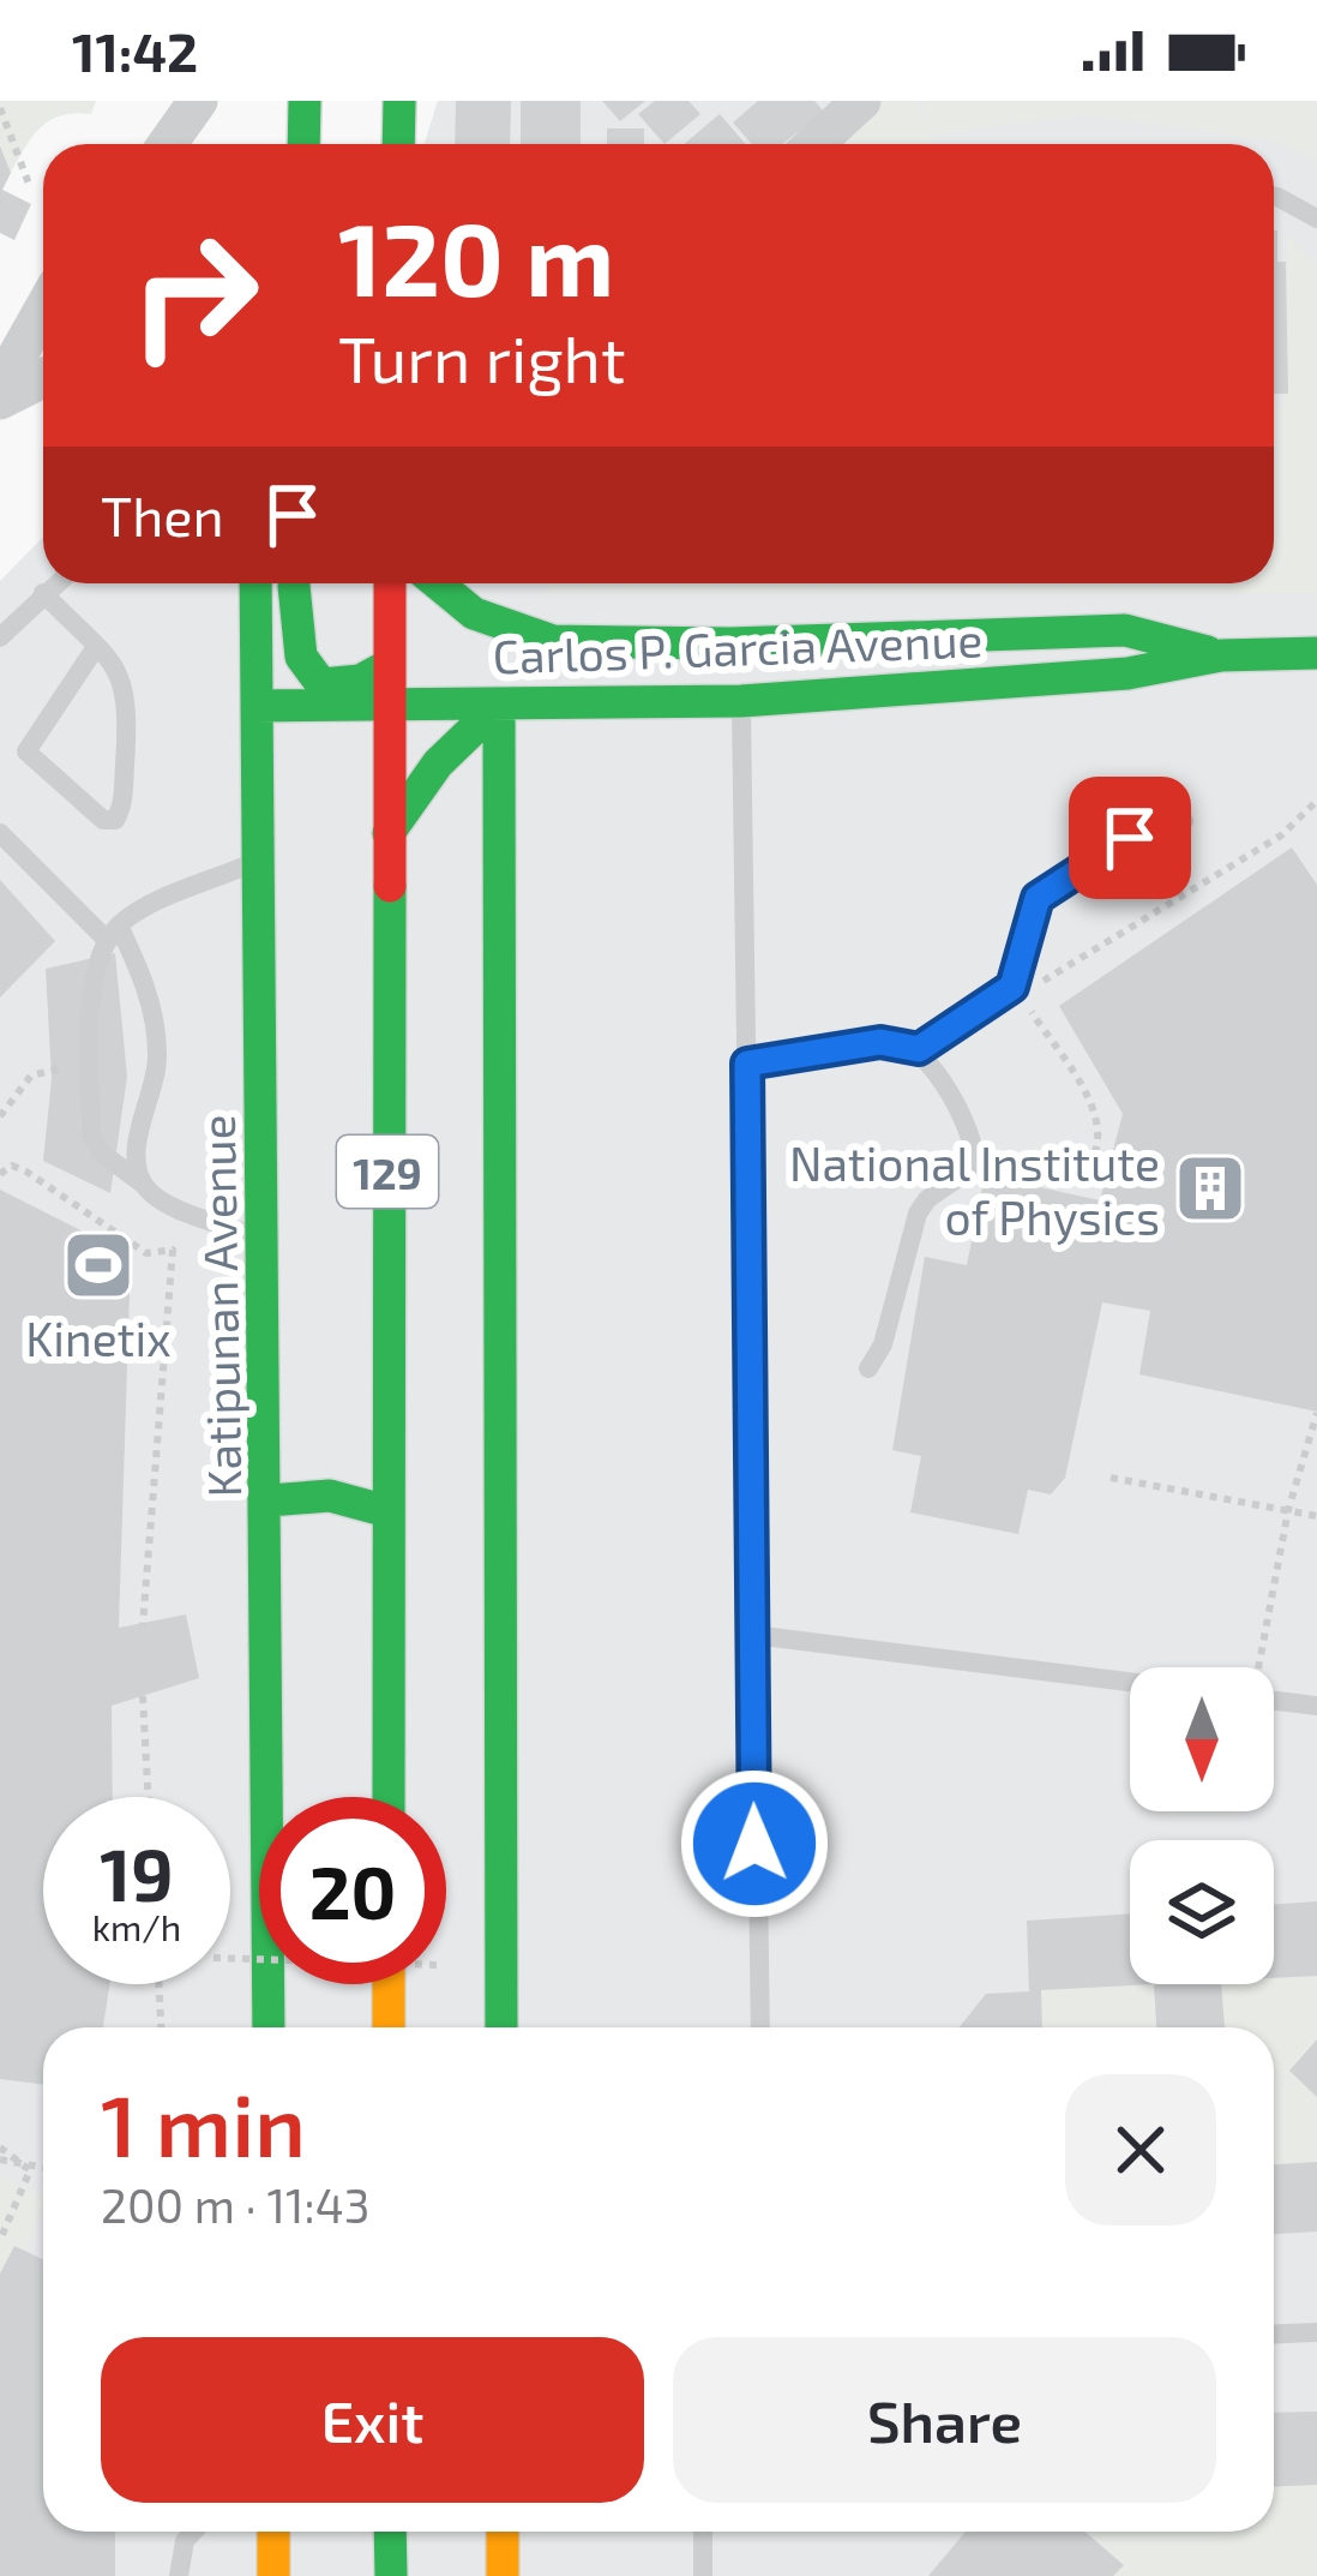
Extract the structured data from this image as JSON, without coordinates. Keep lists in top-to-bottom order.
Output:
{
  "streets": {
    "main road": ["Carlos P. Garcia Avenue", "129", "Katipunan Avenue"]
  },
  "crossings": [
    ["Carlos P. Garcia Avenue", "129"],
    ["Carlos P. Garcia Avenue", "Katipunan Avenue"]
  ],
  "places": {
    "building": ["National Institute of Physics"],
    "sports": ["Kinetix"]
  },
  "north": "bottom",
  "page": {
    "status": "11:42",
    "turn": ["120 m", "Turn right"],
    "then": "Then",
    "speed": "19 km/h",
    "limit": "20",
    "heading": ["1 min", "200 m · 11:43"],
    "buttons": ["Exit", "Share"]
  }
}
